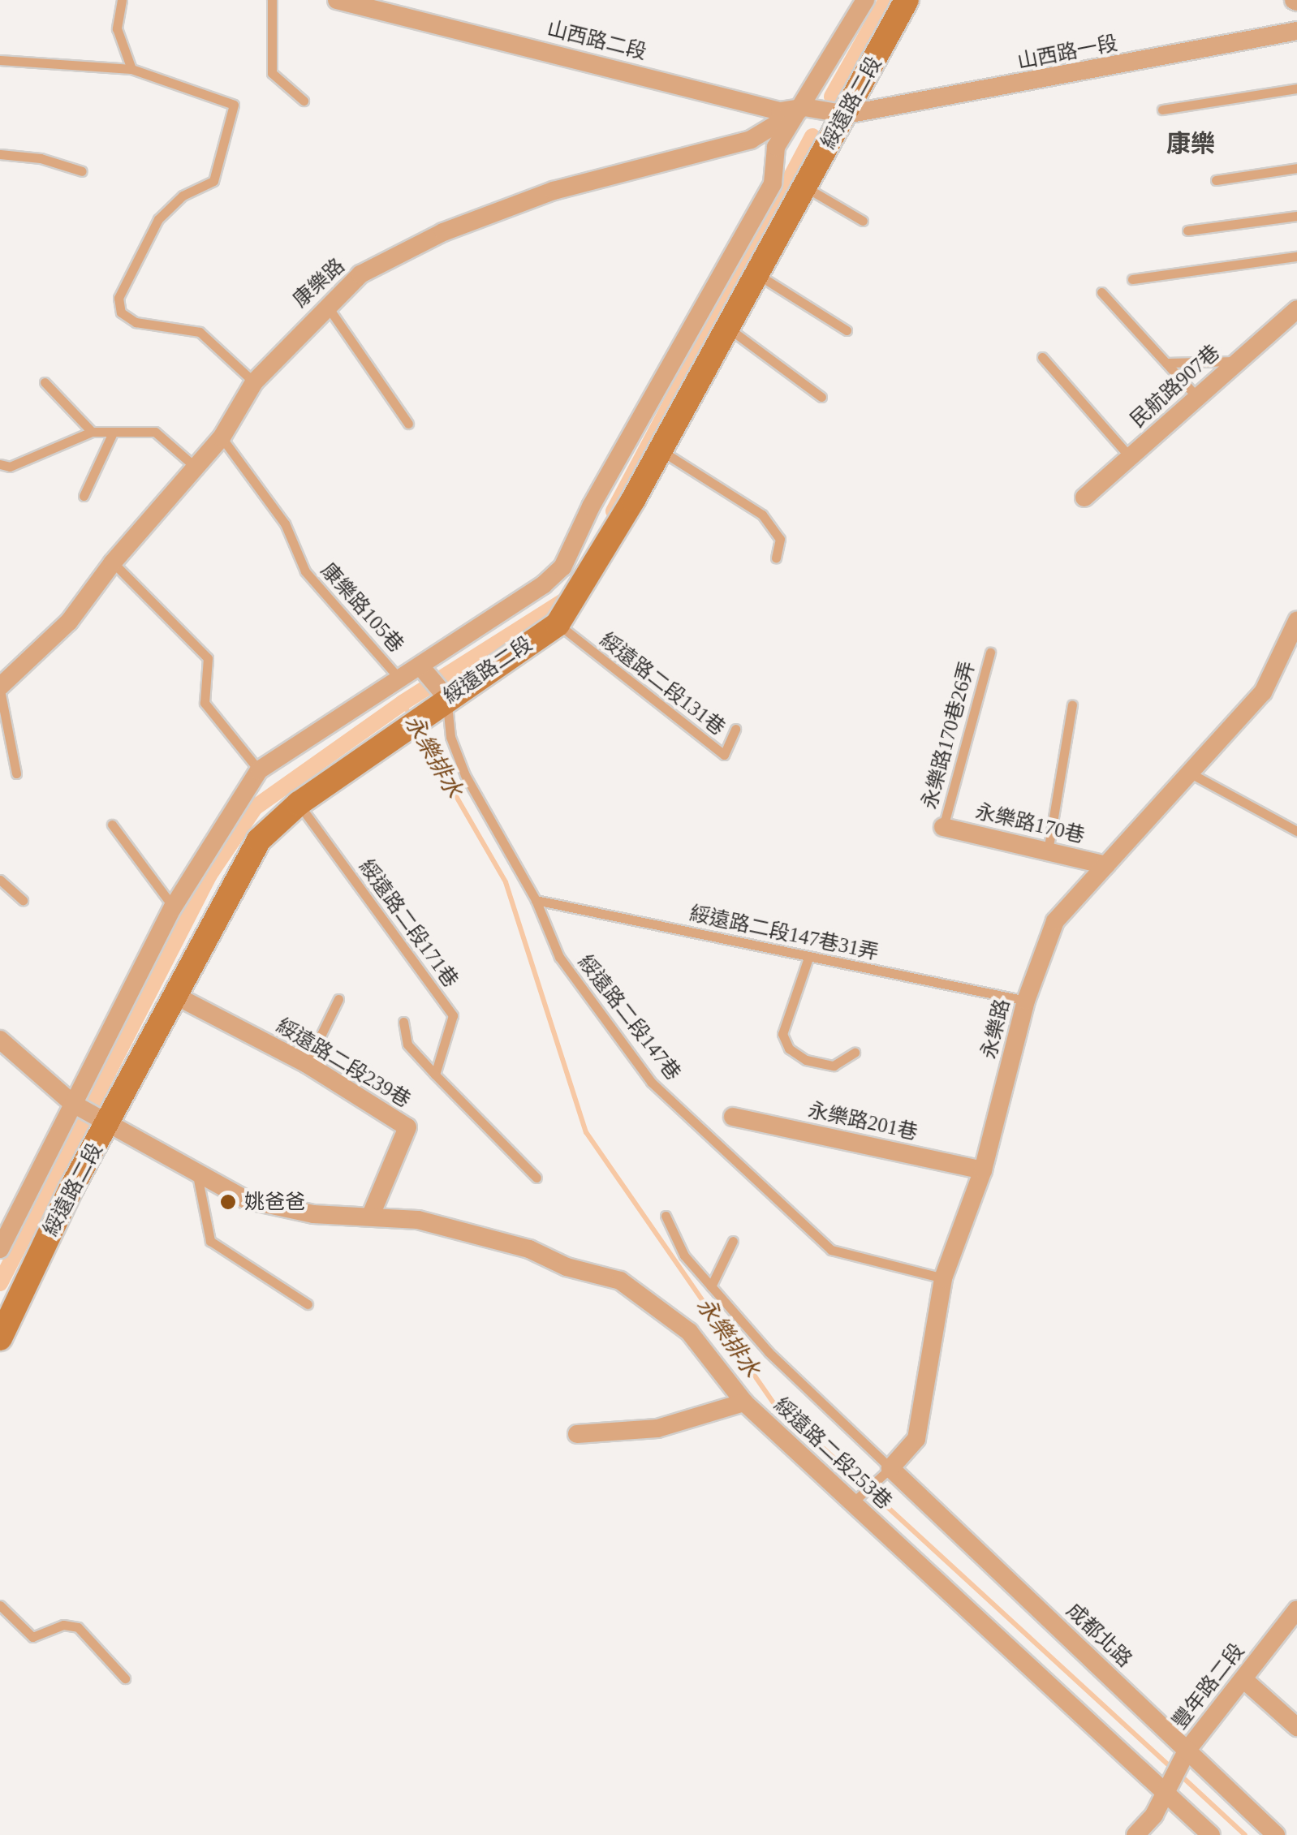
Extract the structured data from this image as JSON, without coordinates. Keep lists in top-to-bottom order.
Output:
{
  "streets": {
    "street": [
      "山西路二段",
      "山西路一段",
      "綏遠路二段",
      "康樂路",
      "民航路907巷",
      "永樂路170巷",
      "永樂路",
      "綏遠路二段239巷",
      "永樂路201巷",
      "綏遠路二段253巷",
      "成都北路",
      "豐年路二段"
    ],
    "lane": [
      "康樂路105巷",
      "綏遠路二段131巷",
      "永樂路170巷26弄",
      "綏遠路二段171巷",
      "綏遠路二段147巷31弄",
      "綏遠路二段147巷"
    ]
  },
  "crossings": [
    ["山西路二段", "山西路一段"],
    ["山西路二段", "綏遠路二段"],
    ["山西路二段", "康樂路"],
    ["山西路一段", "綏遠路二段"],
    ["綏遠路二段", "康樂路"],
    ["綏遠路二段", "康樂路105巷"],
    ["綏遠路二段", "綏遠路二段131巷"],
    ["綏遠路二段", "綏遠路二段171巷"],
    ["綏遠路二段", "綏遠路二段147巷"],
    ["綏遠路二段", "綏遠路二段239巷"],
    ["綏遠路二段", "綏遠路二段253巷"],
    ["康樂路", "康樂路105巷"],
    ["永樂路170巷26弄", "永樂路170巷"],
    ["永樂路170巷", "永樂路"],
    ["綏遠路二段147巷31弄", "綏遠路二段147巷"],
    ["綏遠路二段147巷31弄", "永樂路"],
    ["綏遠路二段147巷", "永樂路"],
    ["永樂路", "永樂路201巷"],
    ["永樂路", "綏遠路二段253巷"],
    ["永樂路", "成都北路"],
    ["綏遠路二段239巷", "綏遠路二段253巷"],
    ["綏遠路二段253巷", "豐年路二段"],
    ["成都北路", "豐年路二段"]
  ],
  "districts": ["康樂"],
  "water": ["永樂排水"],
  "places": ["姚爸爸"]
}
